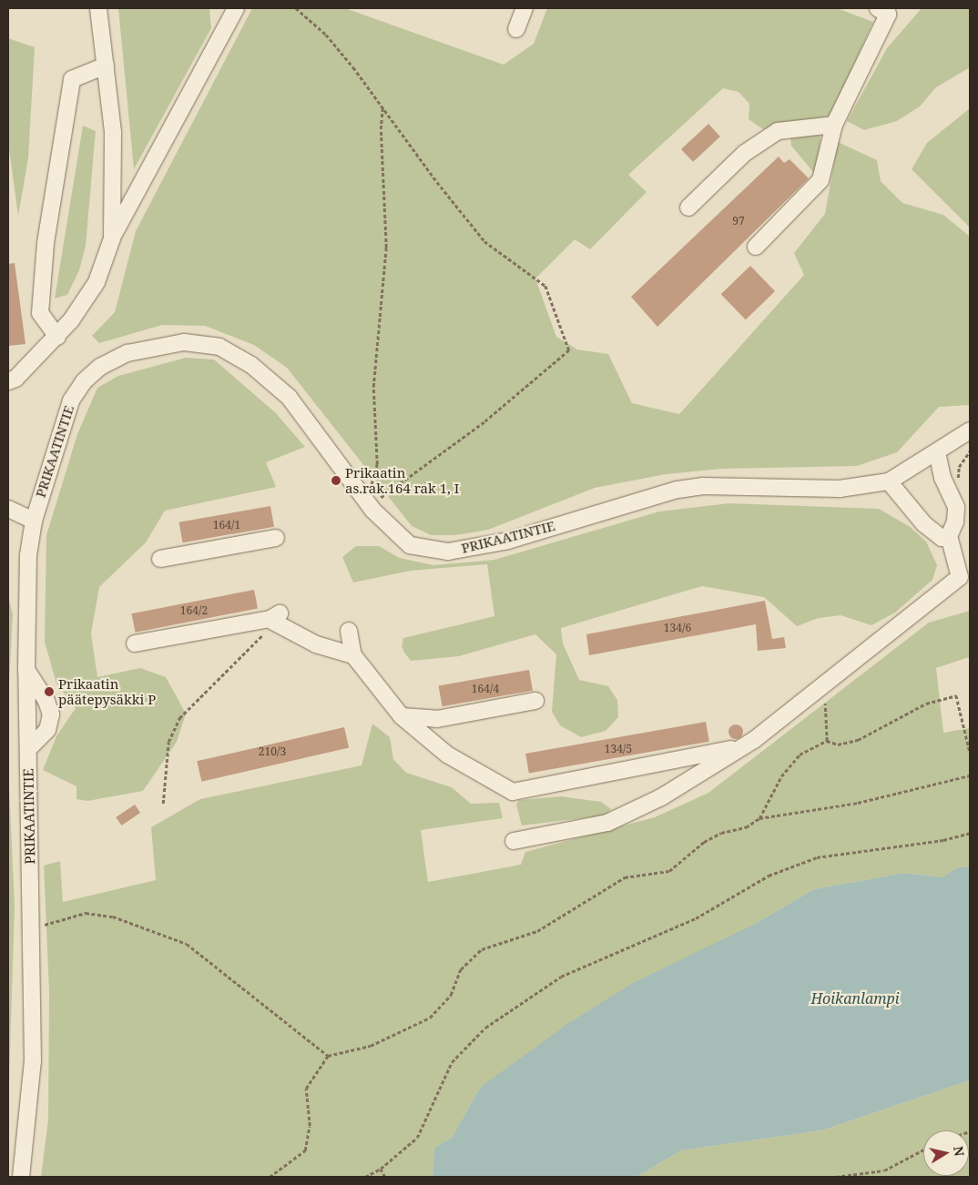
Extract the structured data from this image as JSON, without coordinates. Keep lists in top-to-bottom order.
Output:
{
  "streets": {
    "street": ["PRIKAATINTIE"]
  },
  "water": ["Hoikanlampi"],
  "places": ["Prikaatin as.rak.164 rak 1, I", "Prikaatin päätepysäkki P"],
  "house_numbers": [
    "97",
    "164/1",
    "164/2",
    "134/6",
    "164/4",
    "134/5",
    "210/3"
  ],
  "north": "right"
}
